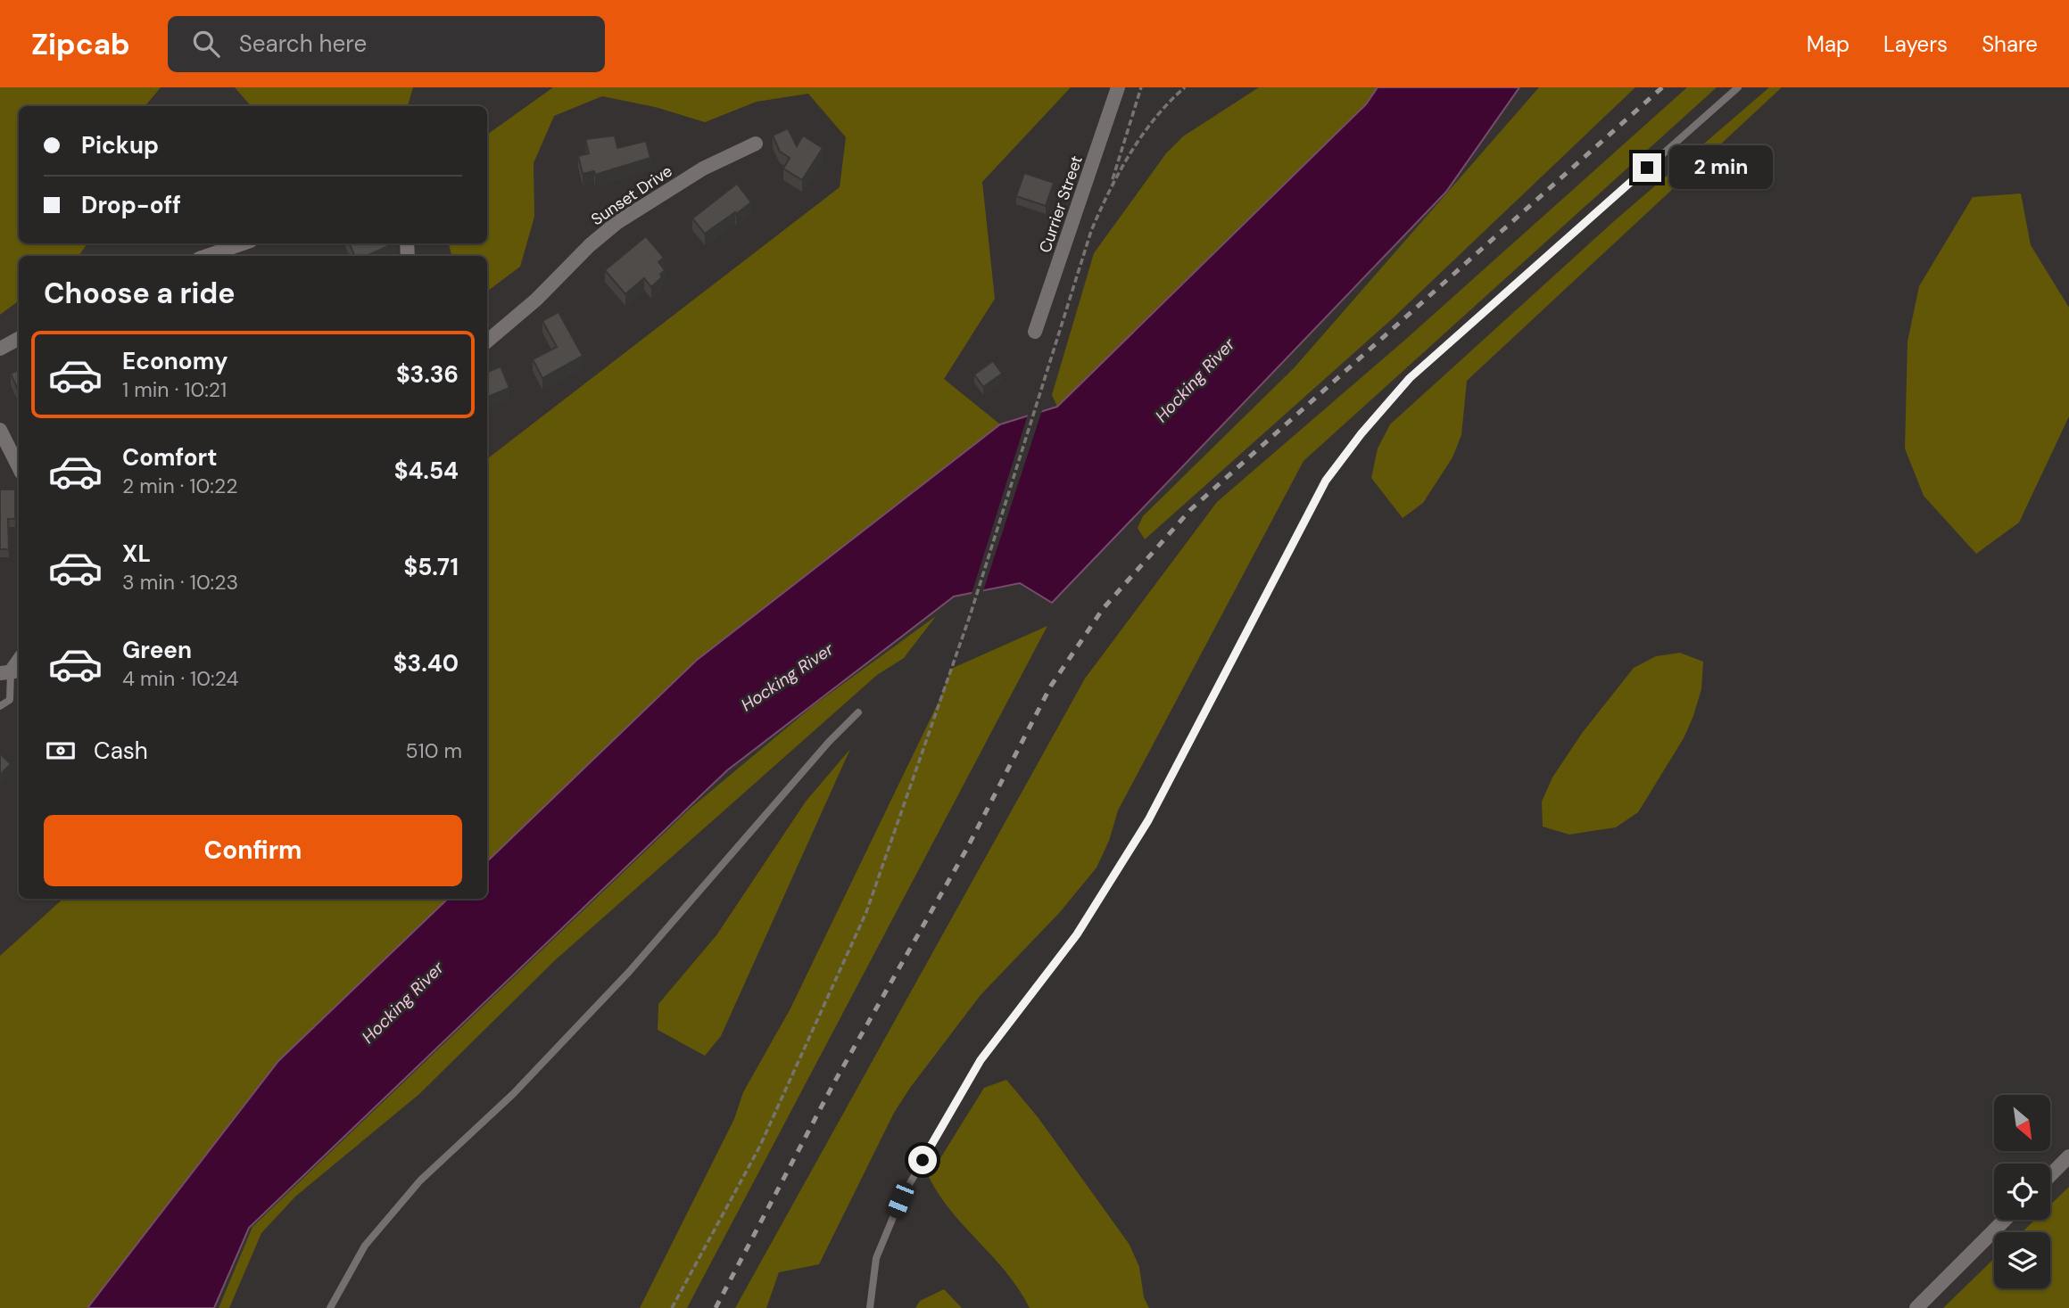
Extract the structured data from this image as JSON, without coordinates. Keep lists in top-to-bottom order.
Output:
{
  "streets": {
    "street": ["Sunset Drive", "Currier Street"]
  },
  "water": ["Hocking River"],
  "north": "bottom right",
  "page": {
    "header": "Zipcab",
    "search": "Search here",
    "nav": ["Map", "Layers", "Share"],
    "banner": ["Pickup", "Drop-off"],
    "bubble": "2 min",
    "heading": "Choose a ride",
    "list": [
      {
        "name": "Economy",
        "note": "1 min · 10:21",
        "value": "$3.36"
      },
      {
        "name": "Comfort",
        "note": "2 min · 10:22",
        "value": "$4.54"
      },
      {
        "name": "XL",
        "note": "3 min · 10:23",
        "value": "$5.71"
      },
      {
        "name": "Green",
        "note": "4 min · 10:24",
        "value": "$3.40"
      }
    ],
    "pay": ["Cash", "510 m"],
    "buttons": "Confirm"
  }
}
